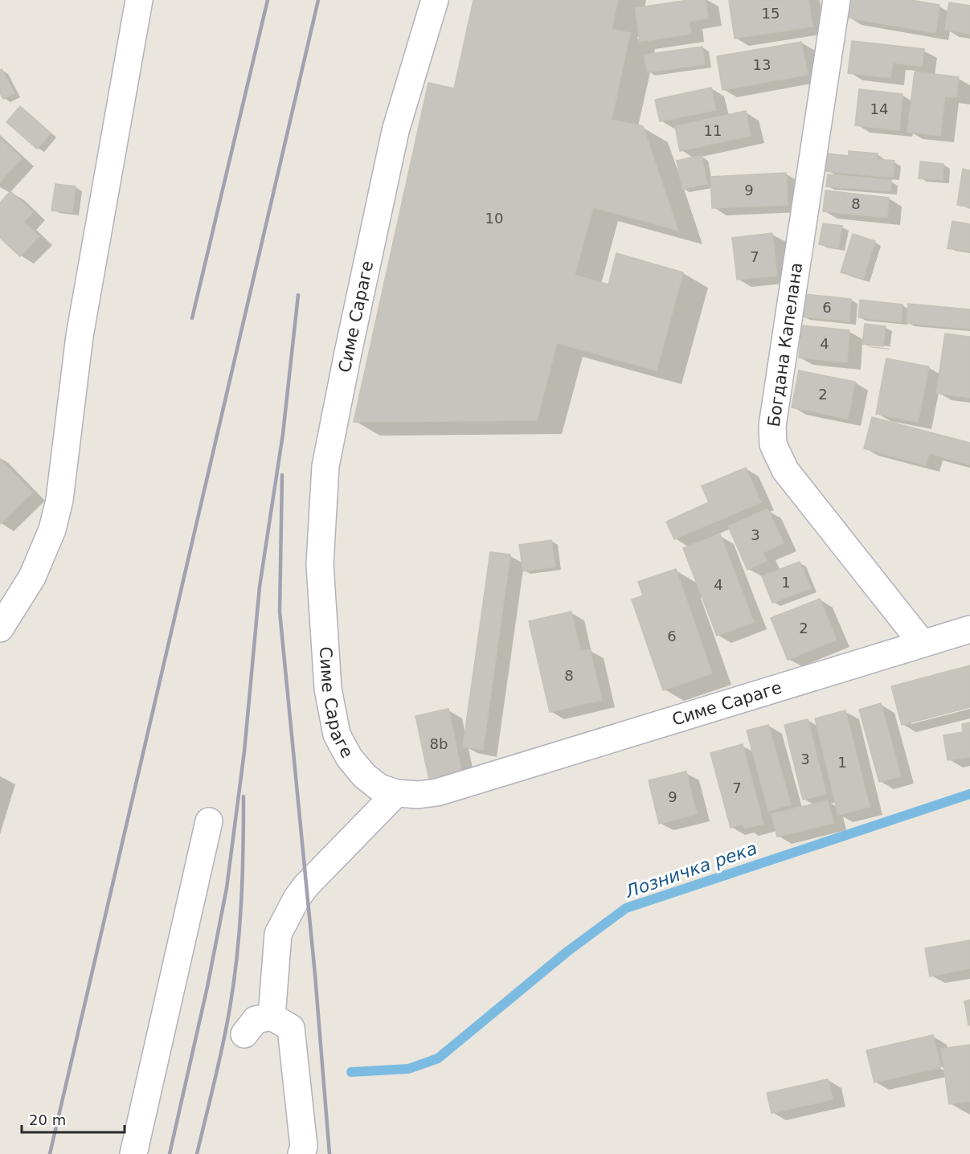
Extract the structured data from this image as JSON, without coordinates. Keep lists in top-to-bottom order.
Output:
{
  "streets": {
    "street": ["Симе Сараге", "Богдана Капелана"]
  },
  "crossings": [
    ["Симе Сараге", "Богдана Капелана"]
  ],
  "water": ["Лозничка река"],
  "house_numbers": [
    "15",
    "13",
    "14",
    "11",
    "9",
    "8",
    "10",
    "7",
    "6",
    "4",
    "2",
    "3",
    "1",
    "4",
    "2",
    "6",
    "8",
    "8b",
    "3",
    "1",
    "7",
    "9"
  ],
  "scale_bar": "20 m"
}
